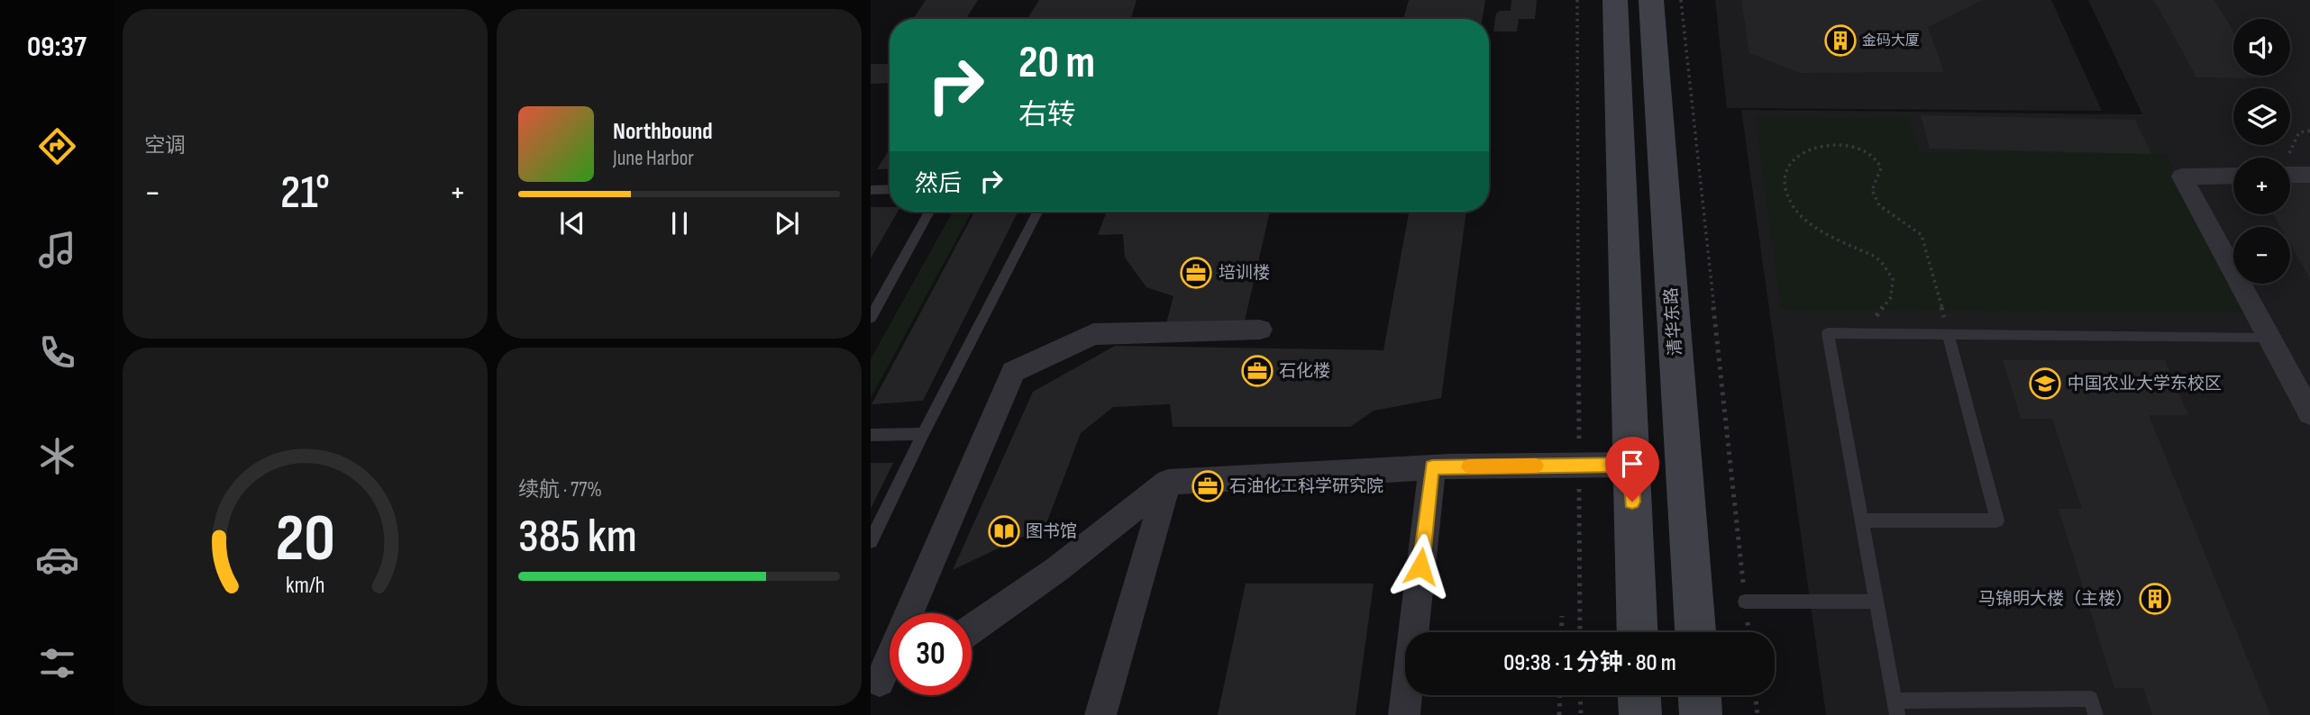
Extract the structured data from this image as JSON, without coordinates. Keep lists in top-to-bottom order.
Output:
{
  "streets": {
    "main road": ["清华东路"]
  },
  "places": {
    "building": ["金码大厦", "马锦明大楼（主楼）"],
    "office": ["培训楼", "石化楼", "石油化工科学研究院"],
    "school or university": ["中国农业大学东校区"],
    "library": ["图书馆"]
  },
  "page": {
    "tabs": "09:37",
    "tile": [
      "空调",
      ["续航 · 77%", "385 km"]
    ],
    "map_buttons": ["+", "−"],
    "turn": ["20 m", "右转"],
    "song": ["Northbound", "June Harbor"],
    "then": "然后",
    "heat": ["−", "21°", "+"],
    "limit": "30",
    "trip": "09:38 · 1 分钟 · 80 m",
    "gauge": ["20", "km/h"]
  }
}
